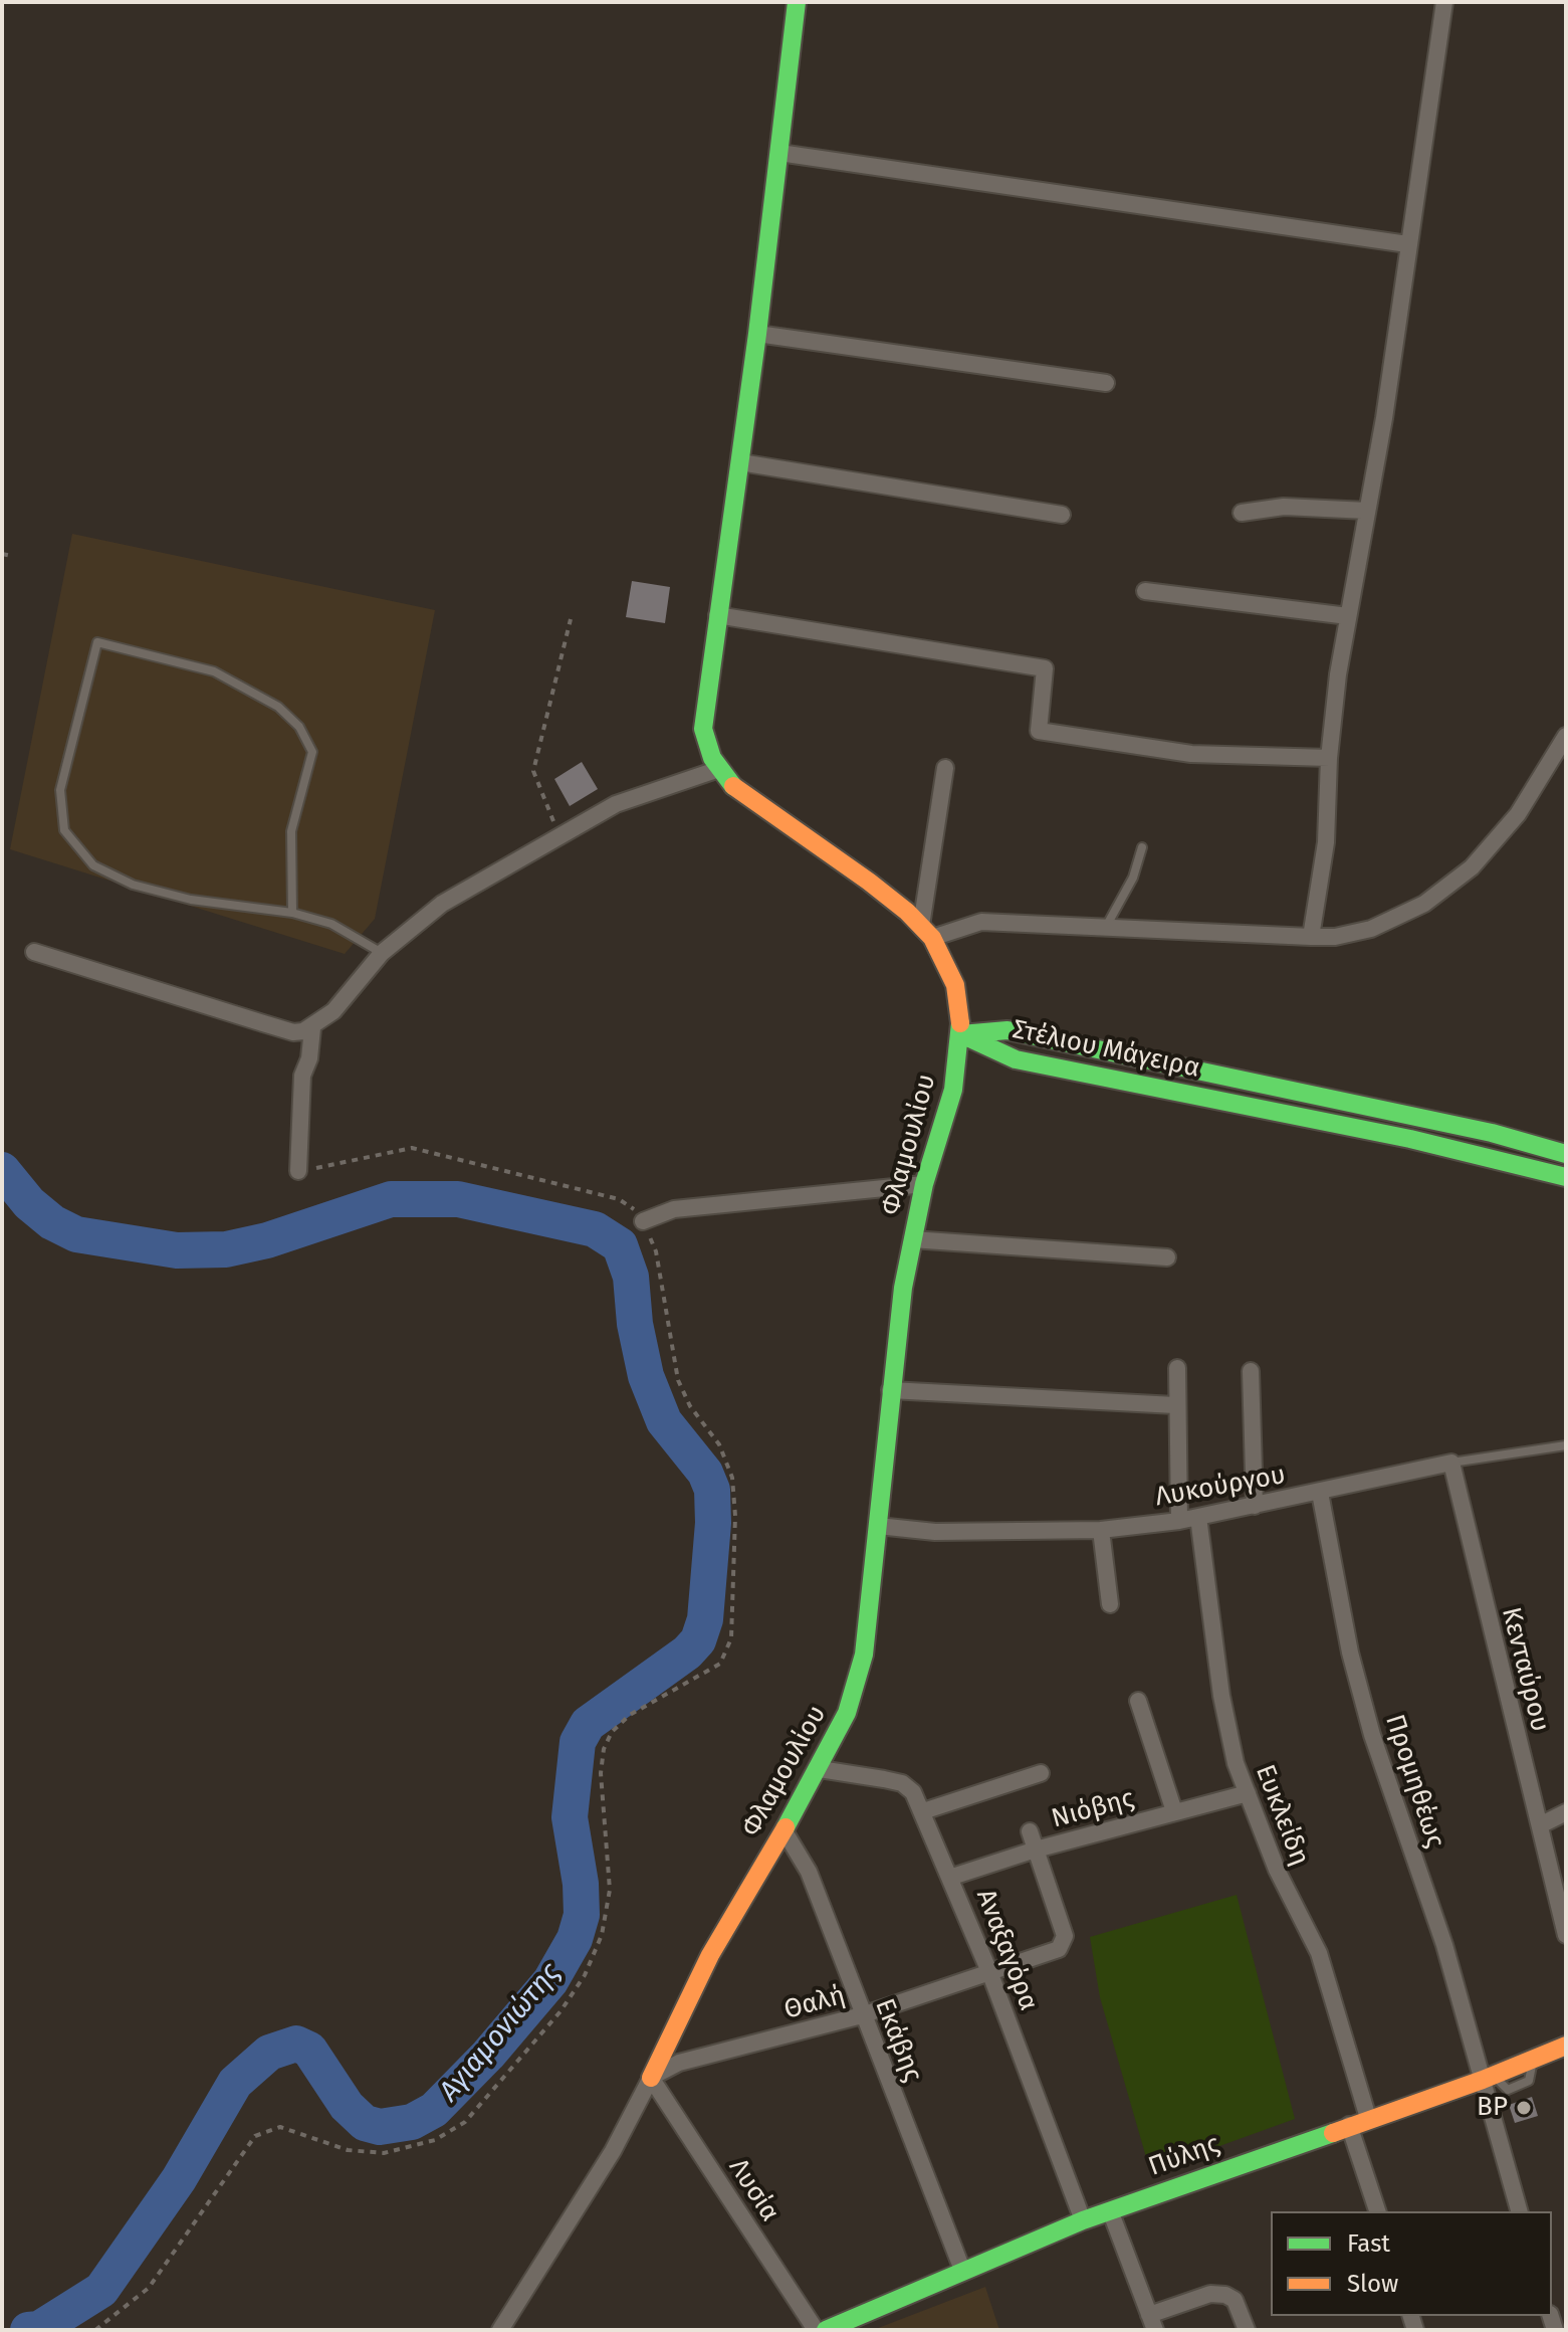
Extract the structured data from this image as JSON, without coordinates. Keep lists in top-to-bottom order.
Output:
{
  "streets": {
    "main road": ["Στέλιου Μάγειρα", "Φλαμουλίου", "Πύλης"],
    "street": [
      "Λυκούργου",
      "Κενταύρου",
      "Προμηθέως",
      "Νιόβης",
      "Ευκλείδη",
      "Αναξαγόρα",
      "Θαλή",
      "Εκάβης",
      "Λυσία"
    ]
  },
  "crossings": [
    ["Στέλιου Μάγειρα", "Φλαμουλίου"],
    ["Φλαμουλίου", "Λυκούργου"],
    ["Φλαμουλίου", "Αναξαγόρα"],
    ["Φλαμουλίου", "Θαλή"],
    ["Φλαμουλίου", "Εκάβης"],
    ["Φλαμουλίου", "Λυσία"],
    ["Λυκούργου", "Κενταύρου"],
    ["Λυκούργου", "Προμηθέως"],
    ["Λυκούργου", "Ευκλείδη"],
    ["Προμηθέως", "Πύλης"],
    ["Νιόβης", "Ευκλείδη"],
    ["Νιόβης", "Αναξαγόρα"],
    ["Νιόβης", "Θαλή"],
    ["Ευκλείδη", "Πύλης"],
    ["Αναξαγόρα", "Θαλή"],
    ["Αναξαγόρα", "Πύλης"],
    ["Θαλή", "Εκάβης"],
    ["Θαλή", "Λυσία"],
    ["Εκάβης", "Πύλης"]
  ],
  "water": ["Αγιαμονιώτης"],
  "places": ["BP"],
  "legend": ["Fast", "Slow"]
}
